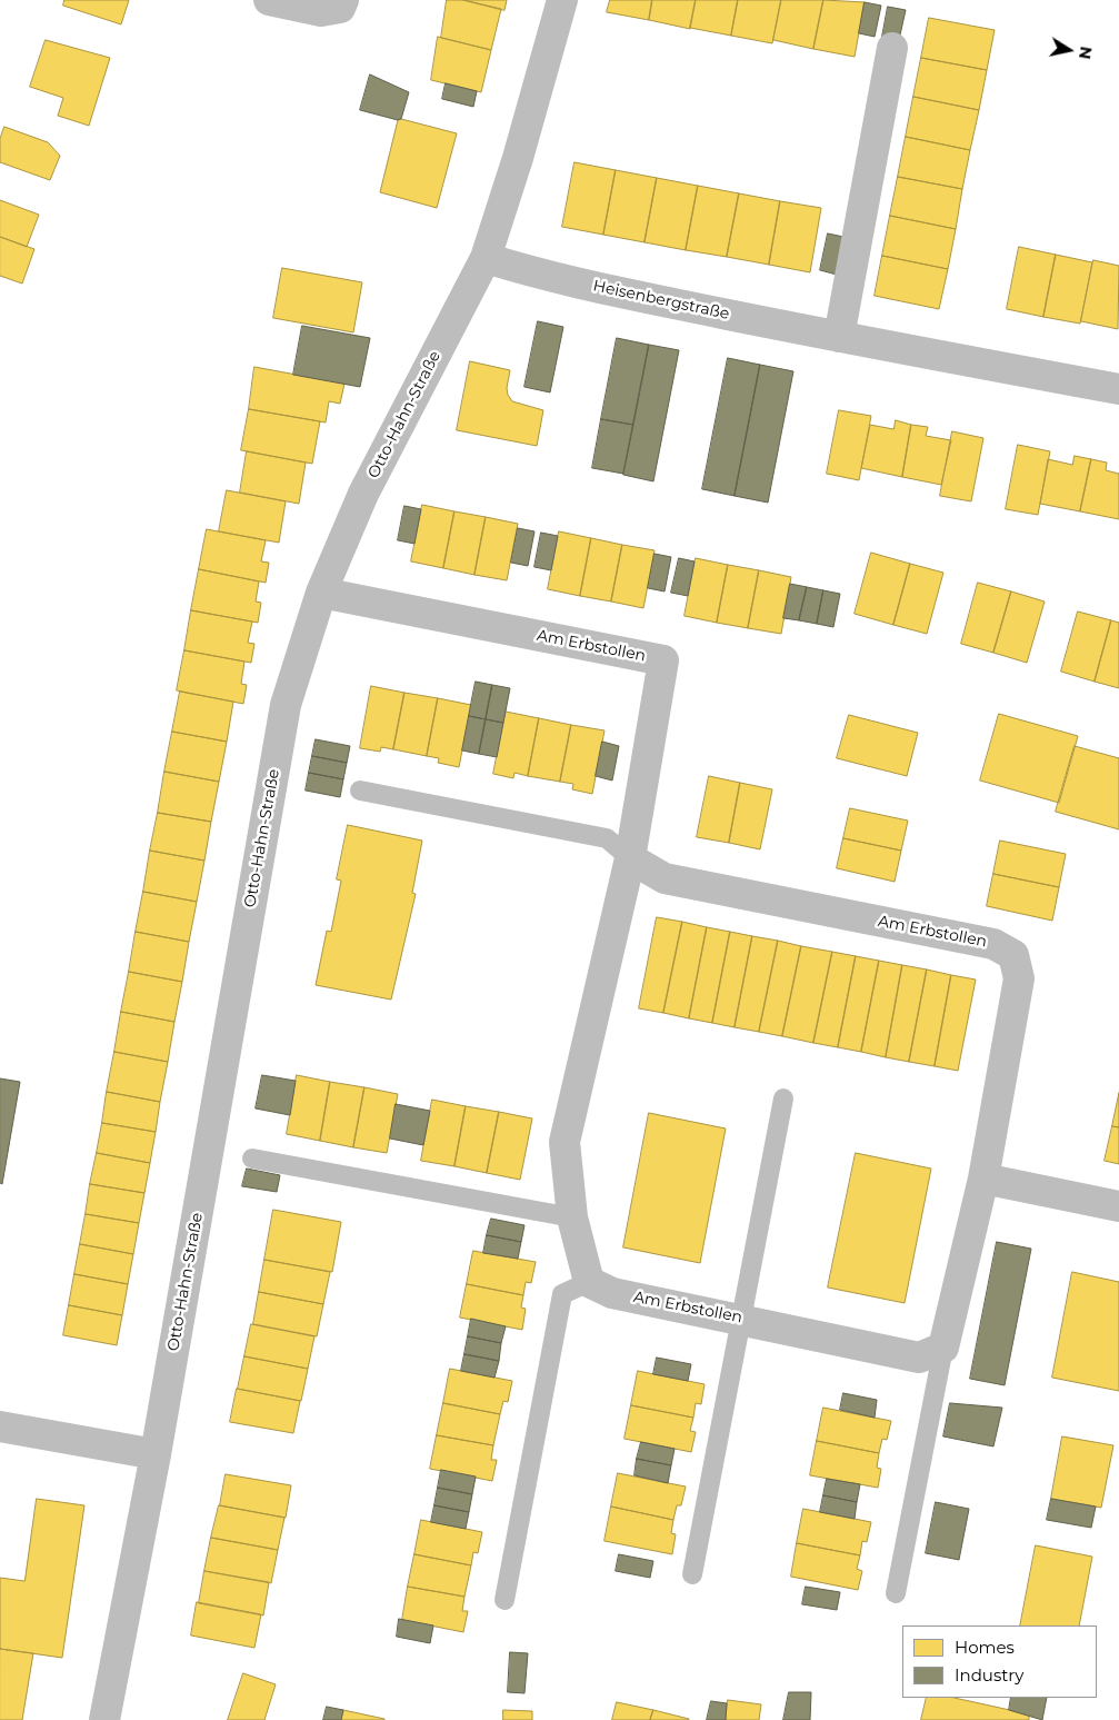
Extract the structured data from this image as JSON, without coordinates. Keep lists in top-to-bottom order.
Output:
{
  "streets": {
    "street": ["Heisenbergstraße", "Otto-Hahn-Straße", "Am Erbstollen"]
  },
  "crossings": [
    ["Heisenbergstraße", "Otto-Hahn-Straße"],
    ["Otto-Hahn-Straße", "Am Erbstollen"]
  ],
  "legend": ["Homes", "Industry"],
  "north": "right"
}
